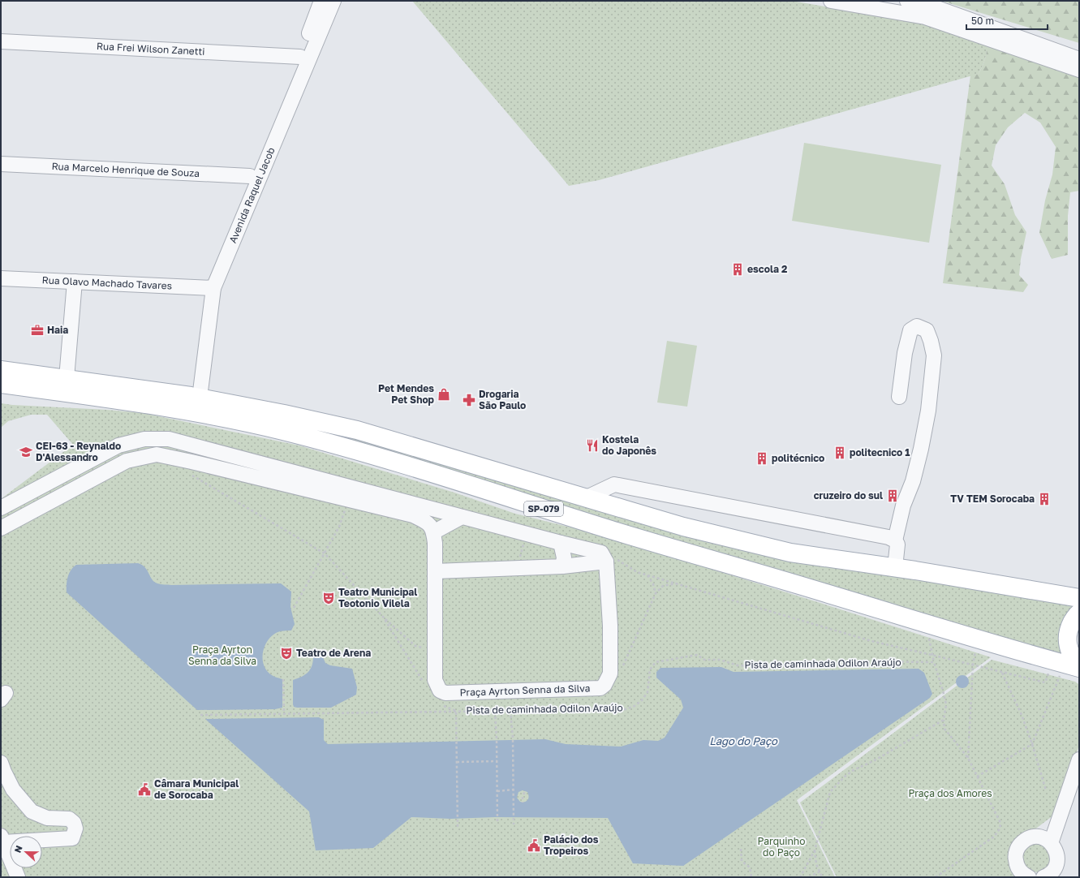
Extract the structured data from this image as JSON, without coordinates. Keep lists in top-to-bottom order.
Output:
{
  "streets": {
    "main road": ["SP-079"],
    "street": [
      "Rua Frei Wilson Zanetti",
      "Rua Marcelo Henrique de Souza",
      "Avenida Raquel Jacob",
      "Rua Olavo Machado Tavares",
      "Praça Ayrton Senna da Silva"
    ],
    "path": ["Pista de caminhada Odilon Araújo"]
  },
  "crossings": [
    ["Rua Frei Wilson Zanetti", "Avenida Raquel Jacob"],
    ["Rua Marcelo Henrique de Souza", "Avenida Raquel Jacob"],
    ["Avenida Raquel Jacob", "Rua Olavo Machado Tavares"],
    ["Avenida Raquel Jacob", "SP-079"]
  ],
  "water": ["Lago do Paço"],
  "parks": ["Praça Ayrton Senna da Silva", "Praça dos Amores", "Parquinho do Paço"],
  "places": {
    "building": [
      "escola 2",
      "politecnico 1",
      "politécnico",
      "cruzeiro do sul",
      "TV TEM Sorocaba"
    ],
    "office": ["Haia"],
    "shop": ["Pet Mendes Pet Shop"],
    "pharmacy": ["Drogaria São Paulo"],
    "restaurant": ["Kostela do Japonês"],
    "school or university": ["CEI-63 - Reynaldo D'Alessandro"],
    "theatre": ["Teatro Municipal Teotonio Vilela", "Teatro de Arena"],
    "public building": ["Câmara Municipal de Sorocaba", "Palácio dos Tropeiros"]
  },
  "scale_bar": "50 m",
  "north": "left"
}
